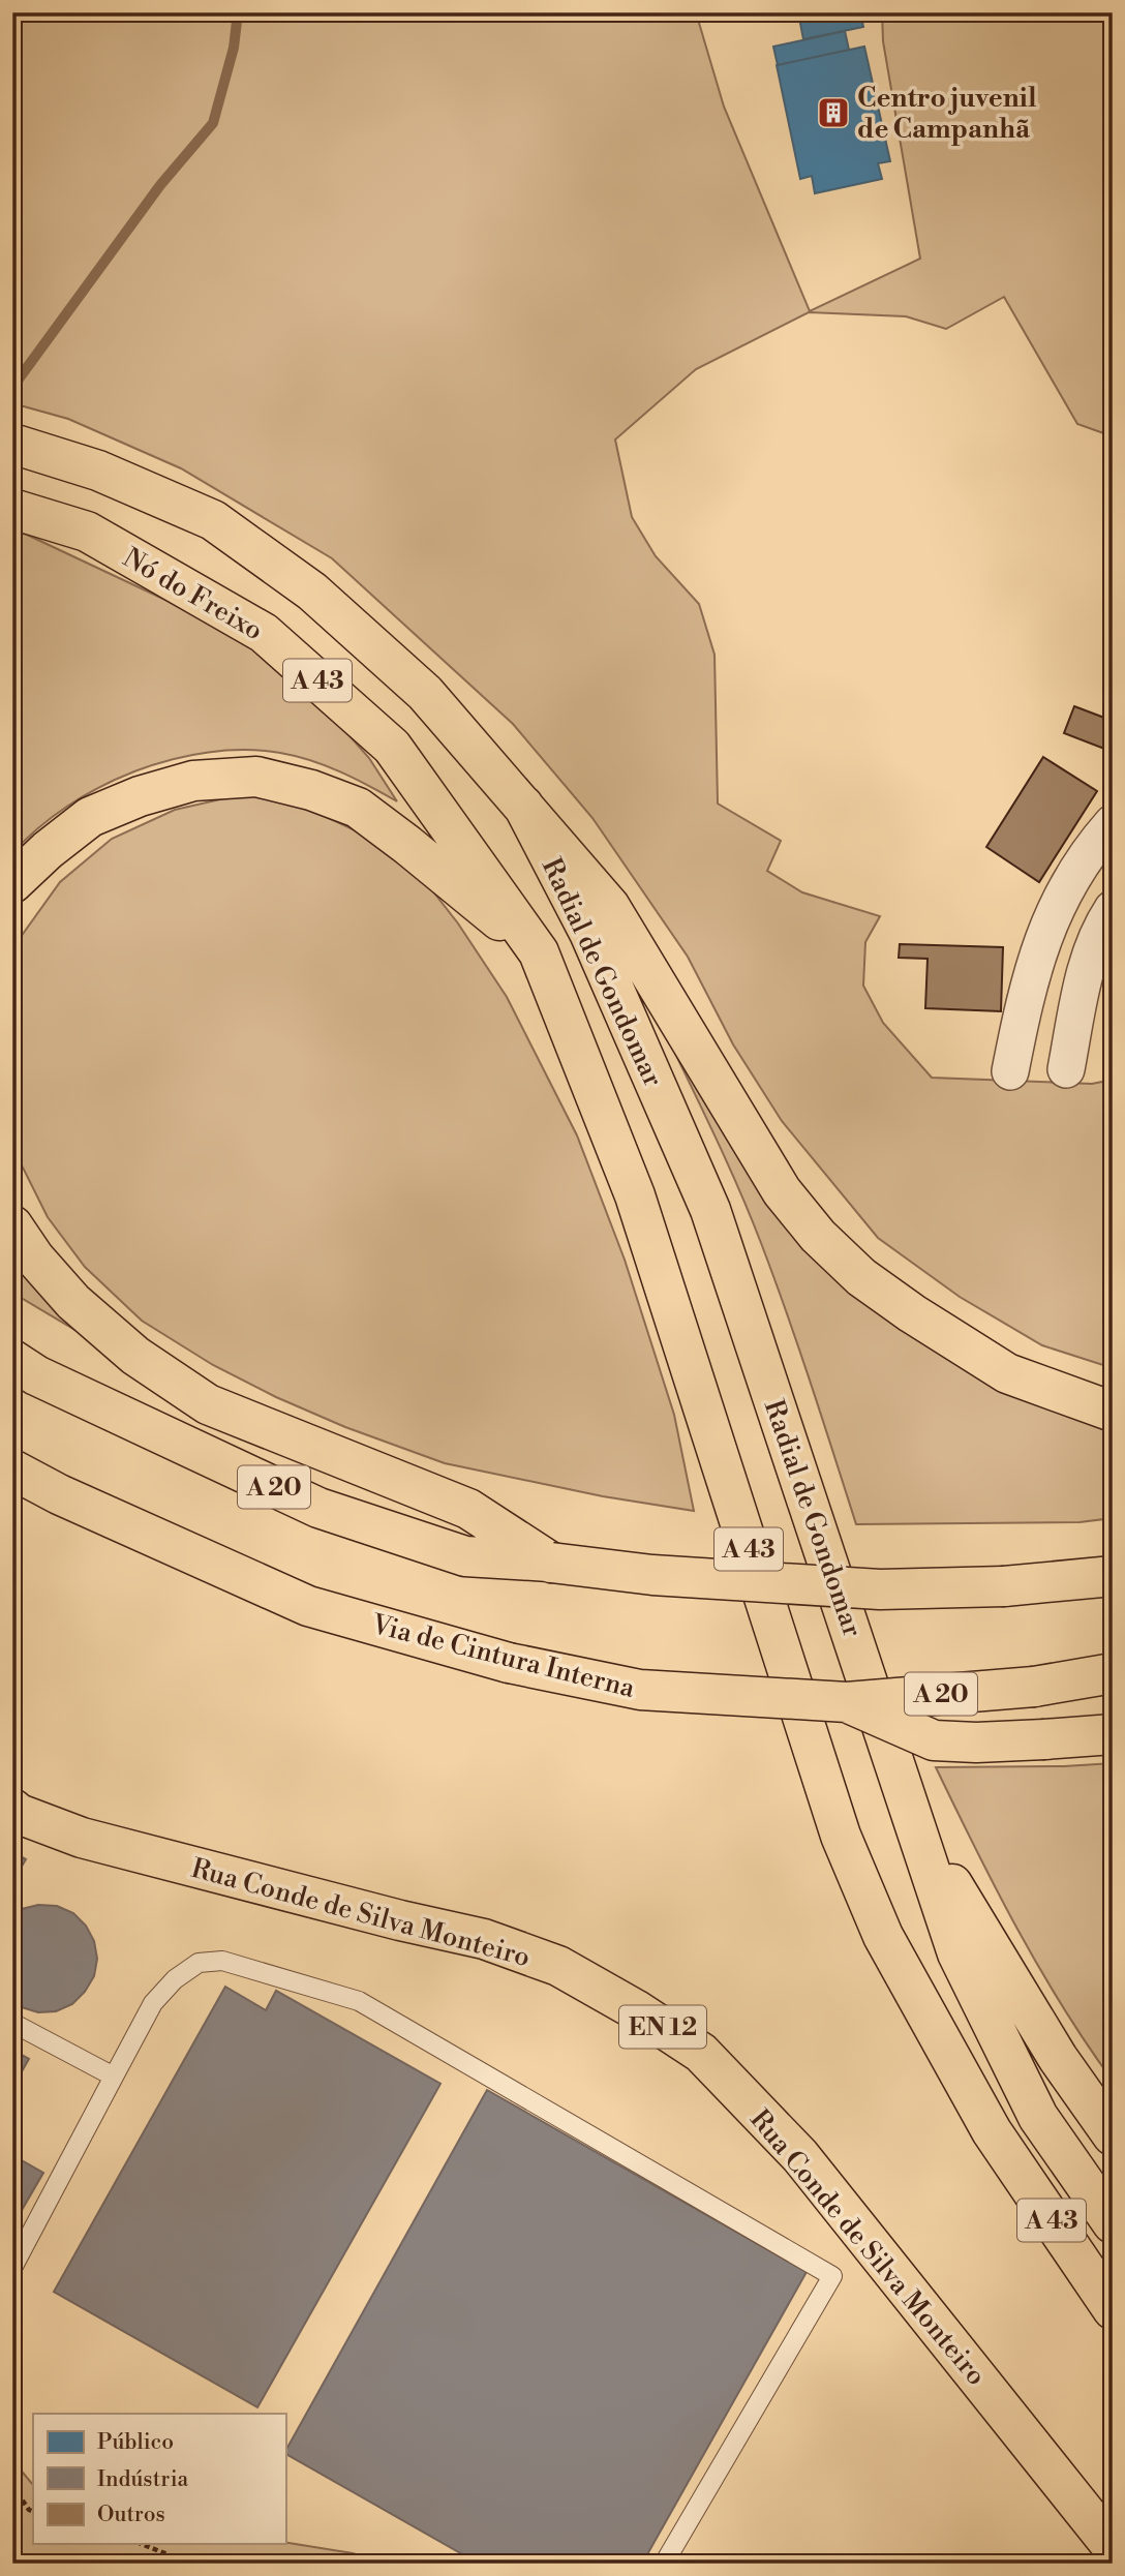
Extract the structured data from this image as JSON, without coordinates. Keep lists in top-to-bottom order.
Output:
{
  "streets": {
    "main road": [
      "Nó do Freixo",
      "A 43",
      "Radial de Gondomar",
      "A 20",
      "Via de Cintura Interna",
      "Rua Conde de Silva Monteiro",
      "EN 12"
    ]
  },
  "crossings": [
    ["Nó do Freixo", "Radial de Gondomar"],
    ["A 43", "Radial de Gondomar"]
  ],
  "places": {
    "building": ["Centro juvenil de Campanhã"]
  },
  "legend": ["Público", "Indústria", "Outros"]
}
